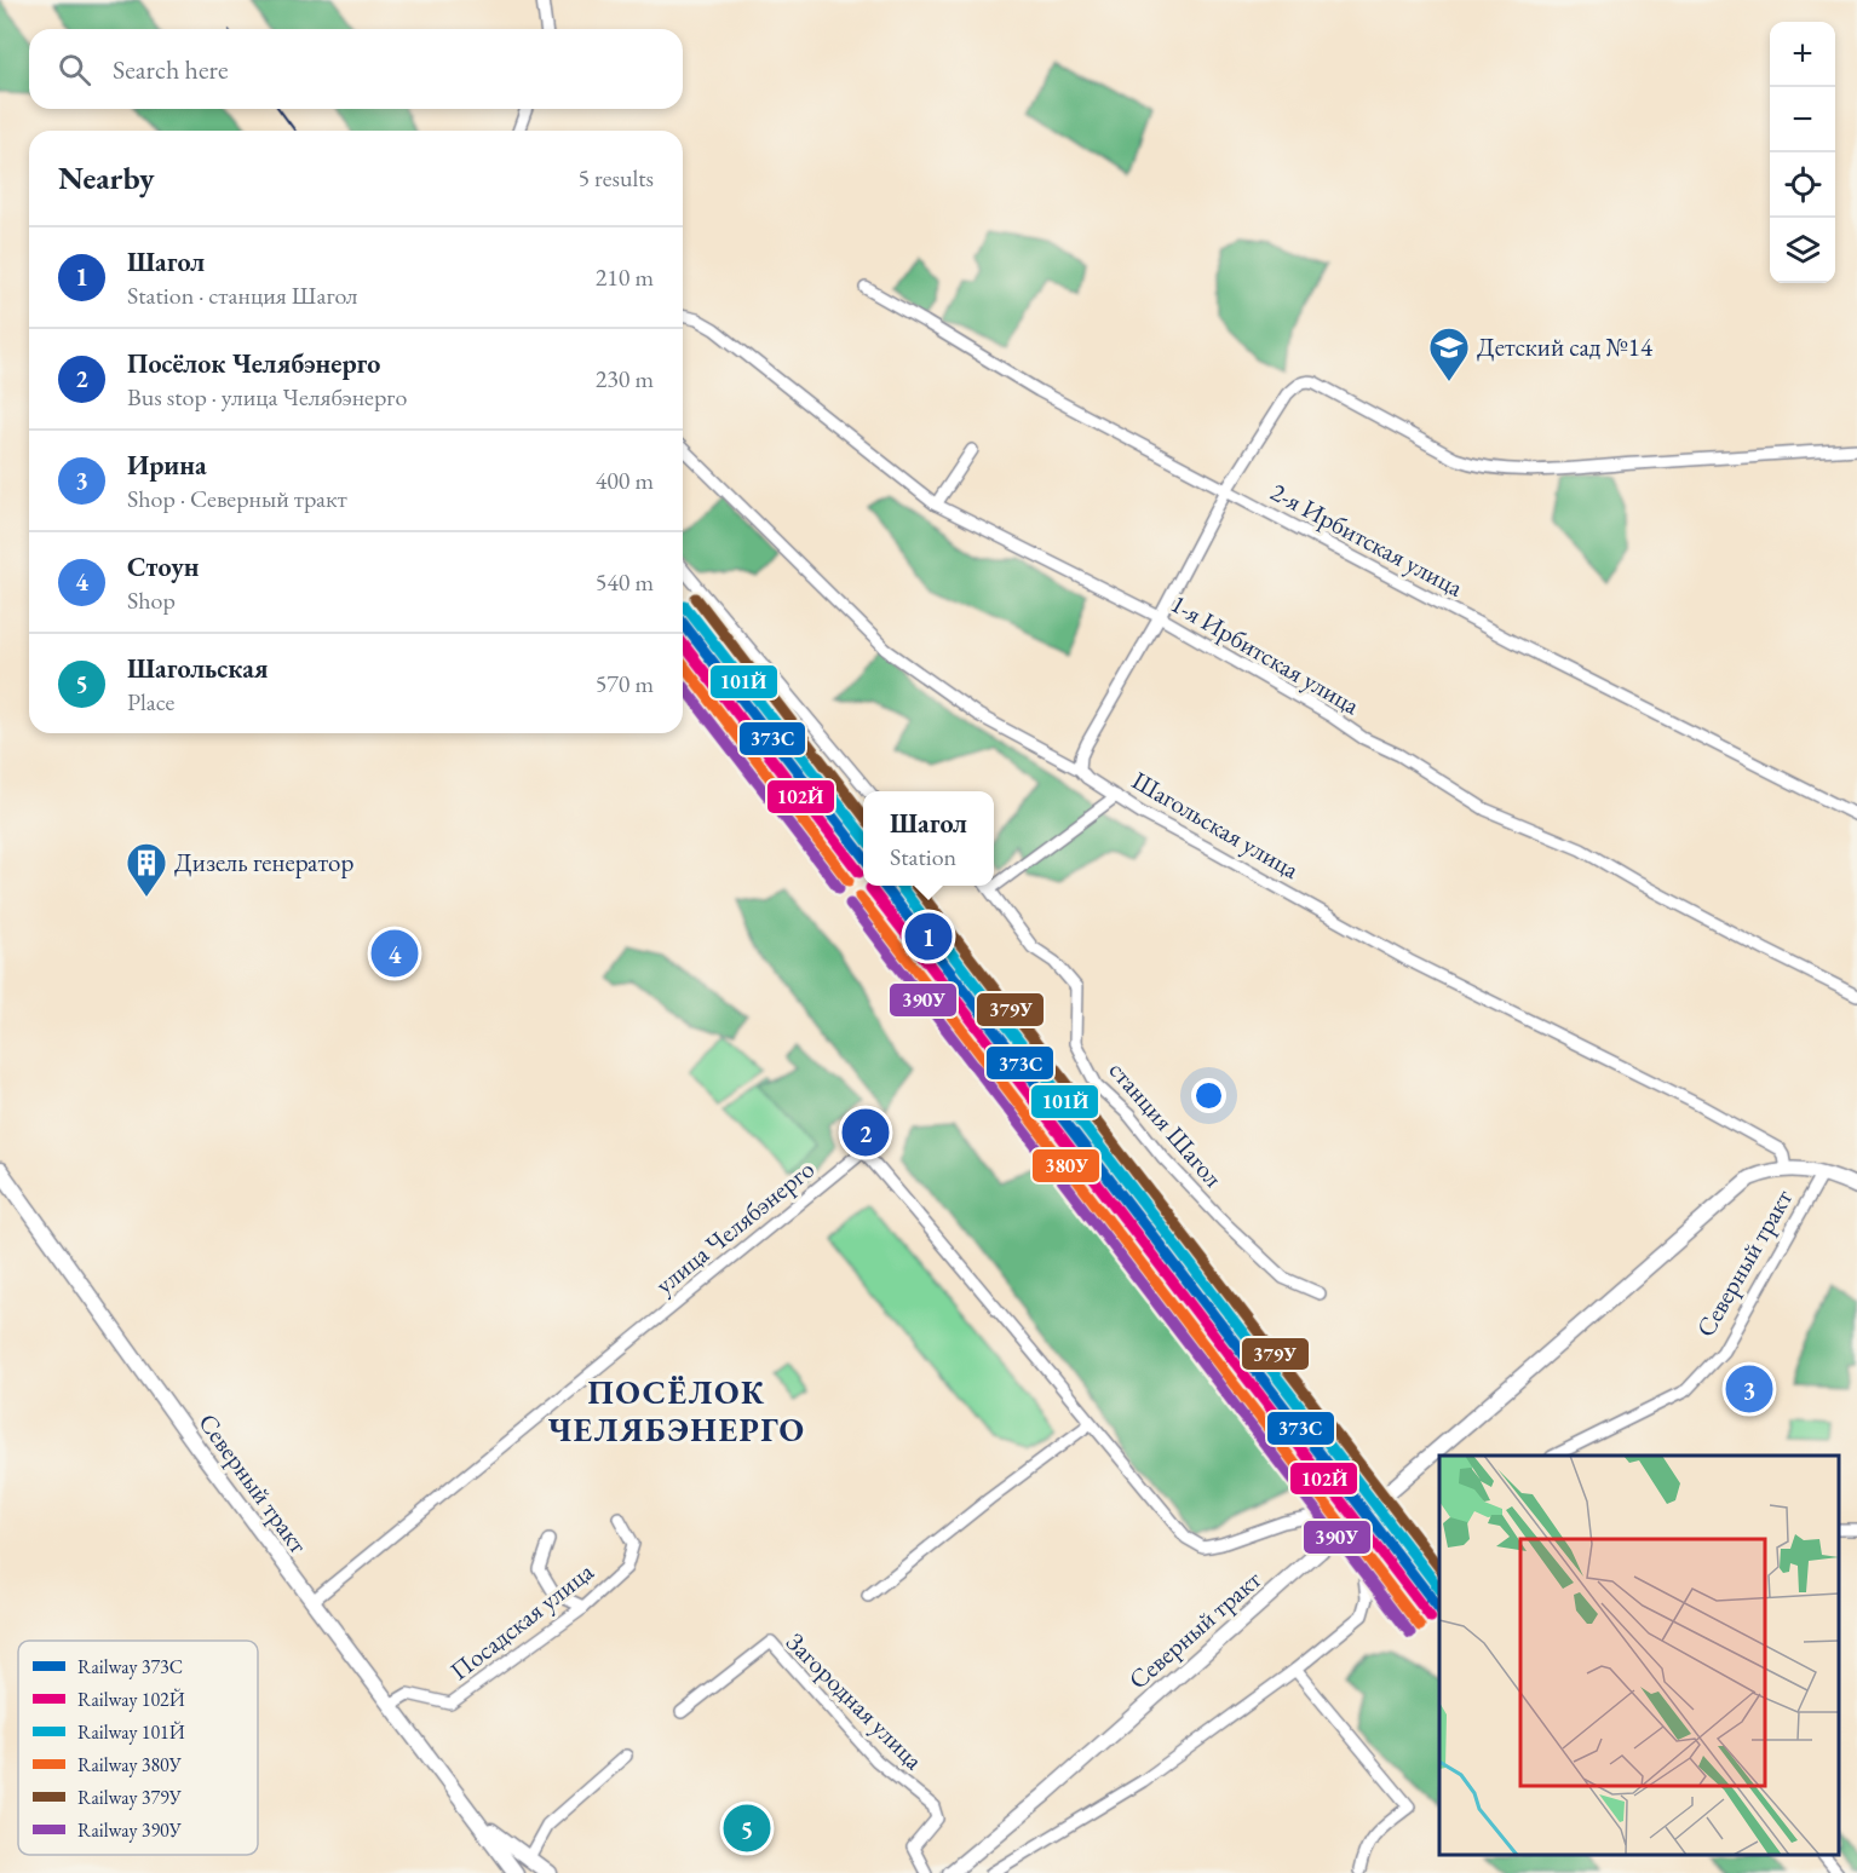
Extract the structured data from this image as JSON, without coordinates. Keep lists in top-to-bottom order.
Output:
{
  "streets": {
    "main road": ["Северный тракт"],
    "street": [
      "2-я Ирбитская улица",
      "1-я Ирбитская улица",
      "Шагольская улица",
      "станция Шагол",
      "улица Челябэнерго",
      "Посадская улица",
      "Загородная улица"
    ]
  },
  "crossings": [
    ["Шагольская улица", "Северный тракт"],
    ["улица Челябэнерго", "Северный тракт"],
    ["Северный тракт", "Посадская улица"]
  ],
  "districts": ["ПОСЁЛОК ЧЕЛЯБЭНЕРГО"],
  "places": {
    "school or university": ["Детский сад №14"],
    "building": ["Дизель генератор"]
  },
  "lines": [
    "rail line 379У",
    "rail line 101Й",
    "rail line 373C",
    "rail line 102Й",
    "rail line 380У",
    "rail line 390У"
  ],
  "legend": [
    "Railway 373C",
    "Railway 102Й",
    "Railway 101Й",
    "Railway 380У",
    "Railway 379У",
    "Railway 390У"
  ],
  "page": {
    "map_buttons": ["+", "−"],
    "search": "Search here",
    "heading": ["Nearby", "5 results"],
    "list": [
      {
        "mark": "1",
        "name": "Шагол",
        "note": "Station · станция Шагол",
        "value": "210 m"
      },
      {
        "mark": "2",
        "name": "Посёлок Челябэнерго",
        "note": "Bus stop · улица Челябэнерго",
        "value": "230 m"
      },
      {
        "mark": "3",
        "name": "Ирина",
        "note": "Shop · Северный тракт",
        "value": "400 m"
      },
      {
        "mark": "4",
        "name": "Стоун",
        "note": "Shop",
        "value": "540 m"
      },
      {
        "mark": "5",
        "name": "Шагольская",
        "note": "Place",
        "value": "570 m"
      }
    ],
    "popup": ["Шагол", "Station"],
    "pins": [
      "1",
      "4",
      "2",
      "3",
      "5"
    ]
  }
}
